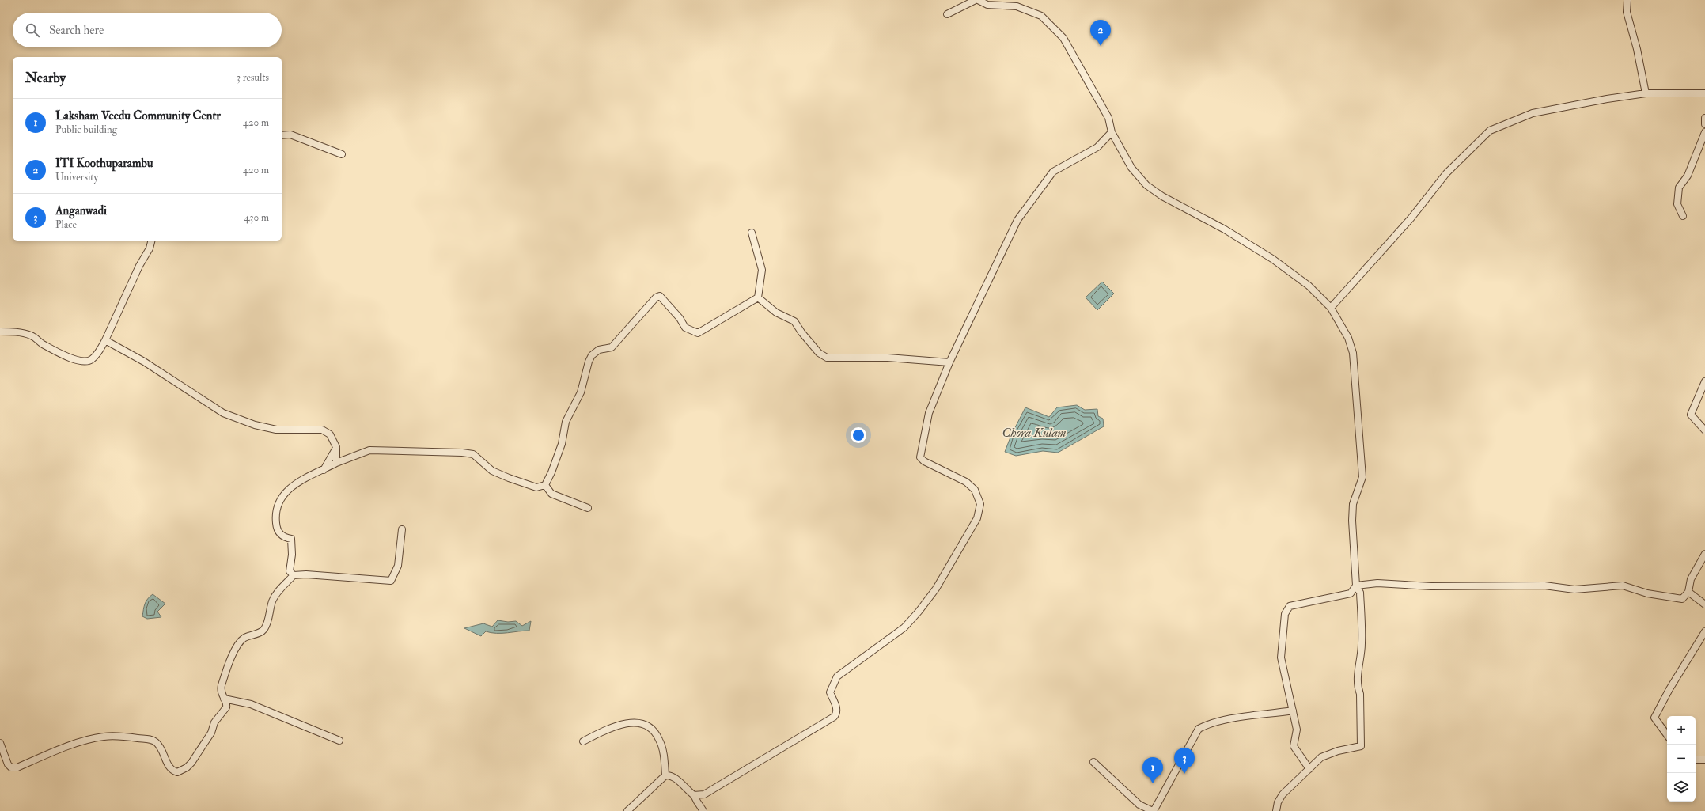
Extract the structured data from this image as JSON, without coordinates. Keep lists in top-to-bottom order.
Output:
{
  "water": ["Chora Kulam"],
  "page": {
    "search": "Search here",
    "pins": ["2", "3", "1"],
    "heading": ["Nearby", "3 results"],
    "list": [
      {
        "mark": "1",
        "name": "Laksham Veedu Community Centr",
        "note": "Public building",
        "value": "420 m"
      },
      {
        "mark": "2",
        "name": "ITI Koothuparambu",
        "note": "University",
        "value": "420 m"
      },
      {
        "mark": "3",
        "name": "Anganwadi",
        "note": "Place",
        "value": "430 m"
      }
    ],
    "map_buttons": ["+", "−"]
  }
}
